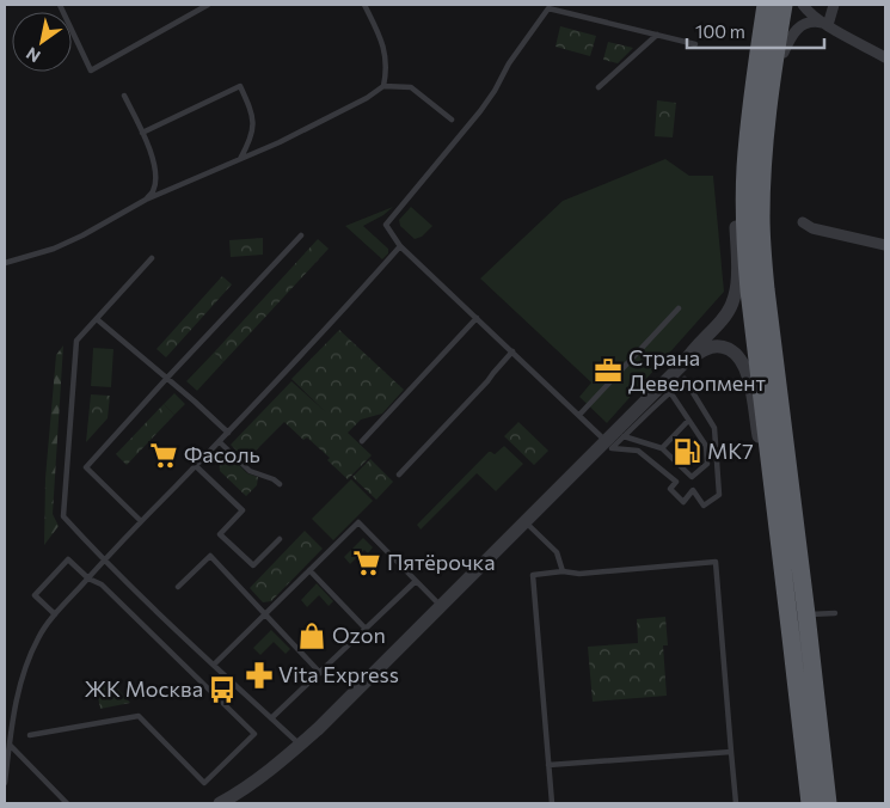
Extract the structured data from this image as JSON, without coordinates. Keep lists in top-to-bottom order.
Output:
{
  "places": {
    "office": ["Страна Девелопмент"],
    "fuel station": ["МК7"],
    "supermarket": ["Фасоль", "Пятёрочка"],
    "shop": ["Ozon"],
    "pharmacy": ["Vita Express"],
    "bus stop": ["ЖК Москва"]
  },
  "scale_bar": "100 m",
  "north": "bottom left"
}
